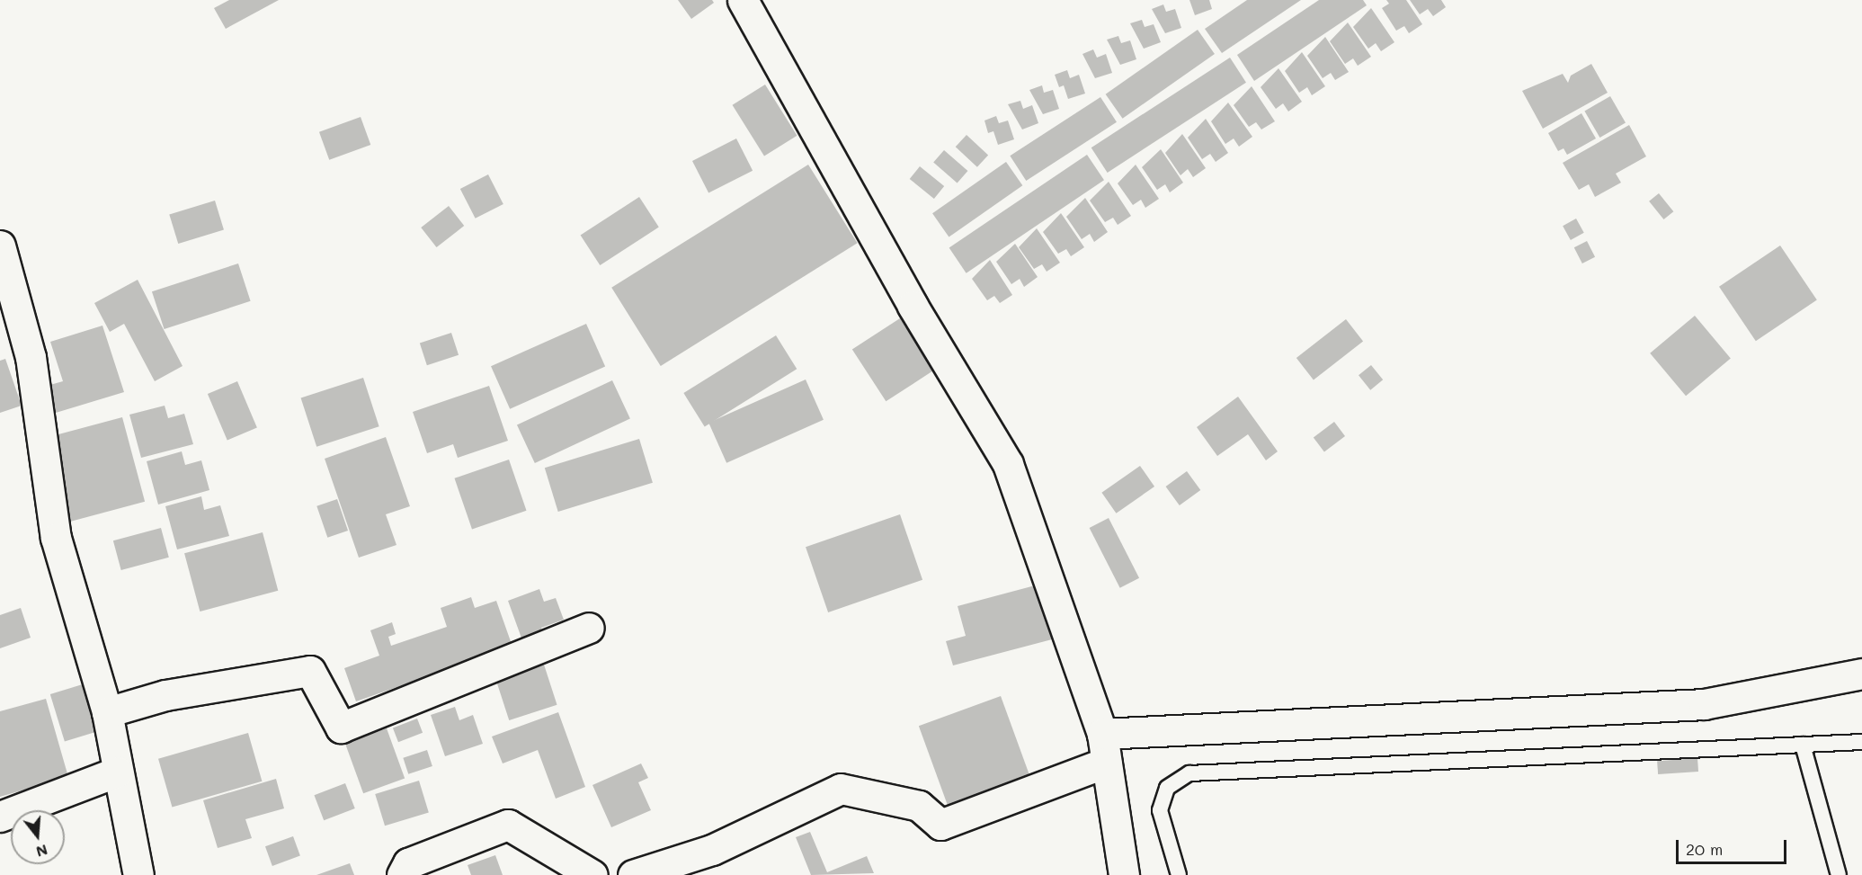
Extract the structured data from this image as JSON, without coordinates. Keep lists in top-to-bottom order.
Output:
{
  "scale_bar": "20 m",
  "north": "bottom"
}
